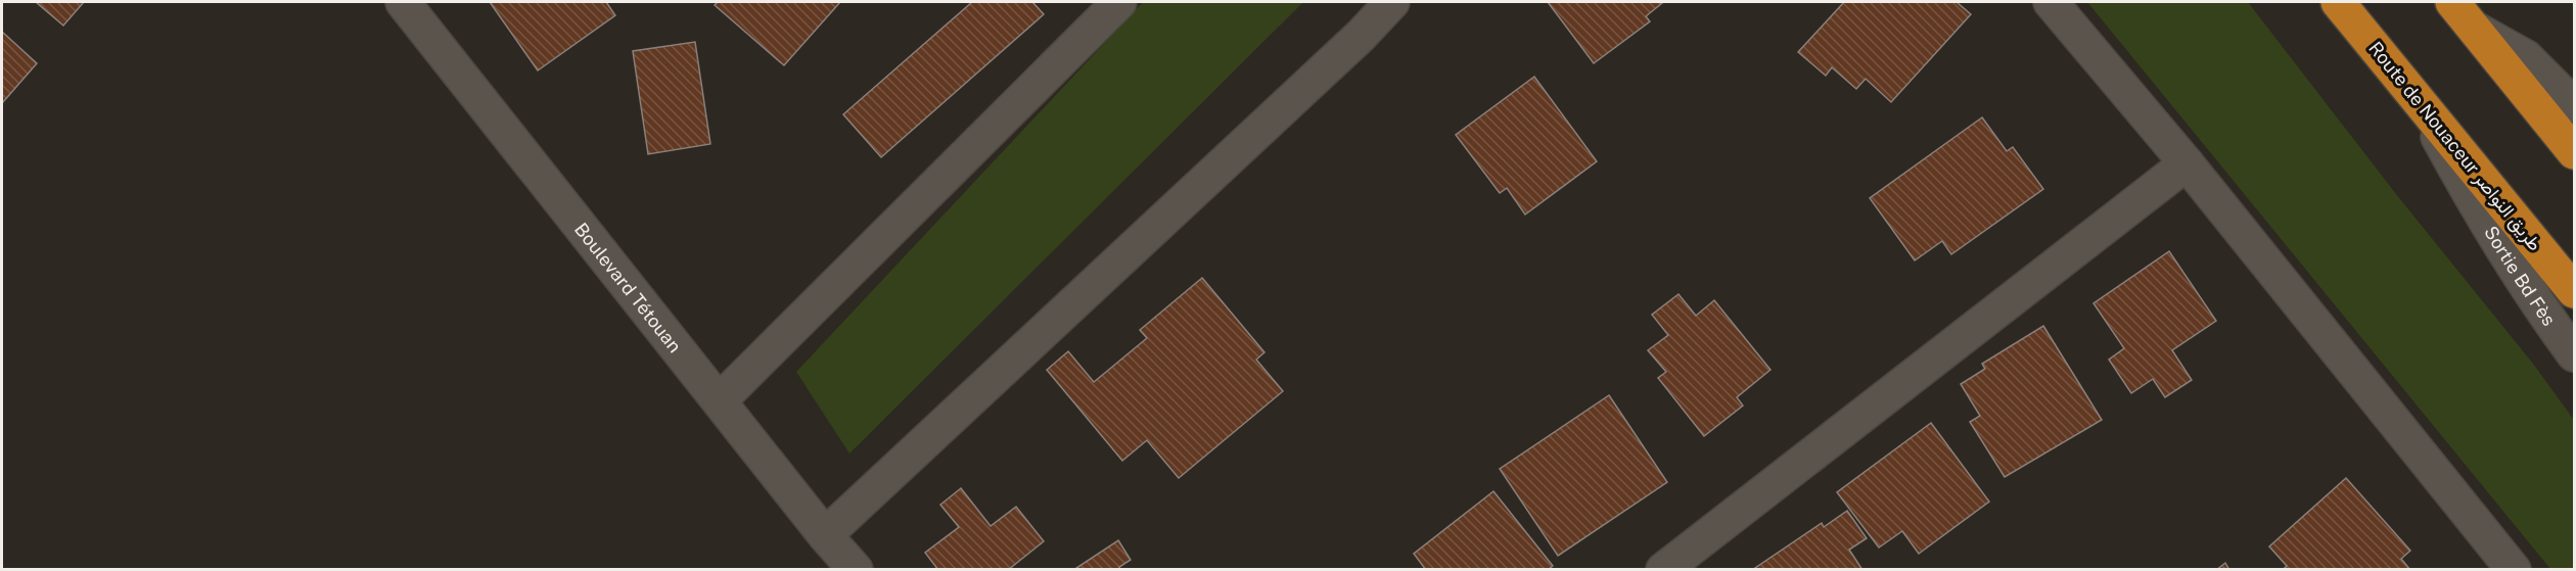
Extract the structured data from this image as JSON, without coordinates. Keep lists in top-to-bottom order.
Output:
{
  "streets": {
    "highway": ["Route de Nouaceur طريق النواصر"],
    "street": ["Sortie Bd Fès", "Boulevard Tétouan"]
  },
  "crossings": [
    ["Route de Nouaceur طريق النواصر", "Sortie Bd Fès"]
  ]
}
